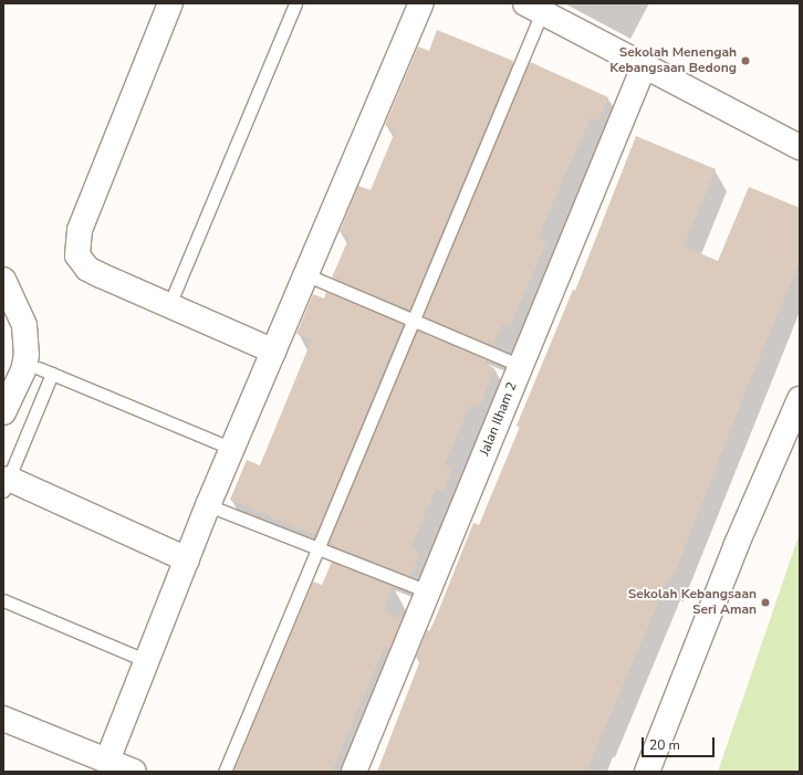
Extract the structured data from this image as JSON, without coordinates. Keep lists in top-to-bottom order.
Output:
{
  "streets": {
    "street": ["Jalan Ilham 2"]
  },
  "places": ["Sekolah Menengah Kebangsaan Bedong", "Sekolah Kebangsaan Seri Aman"],
  "scale_bar": "20 m"
}
